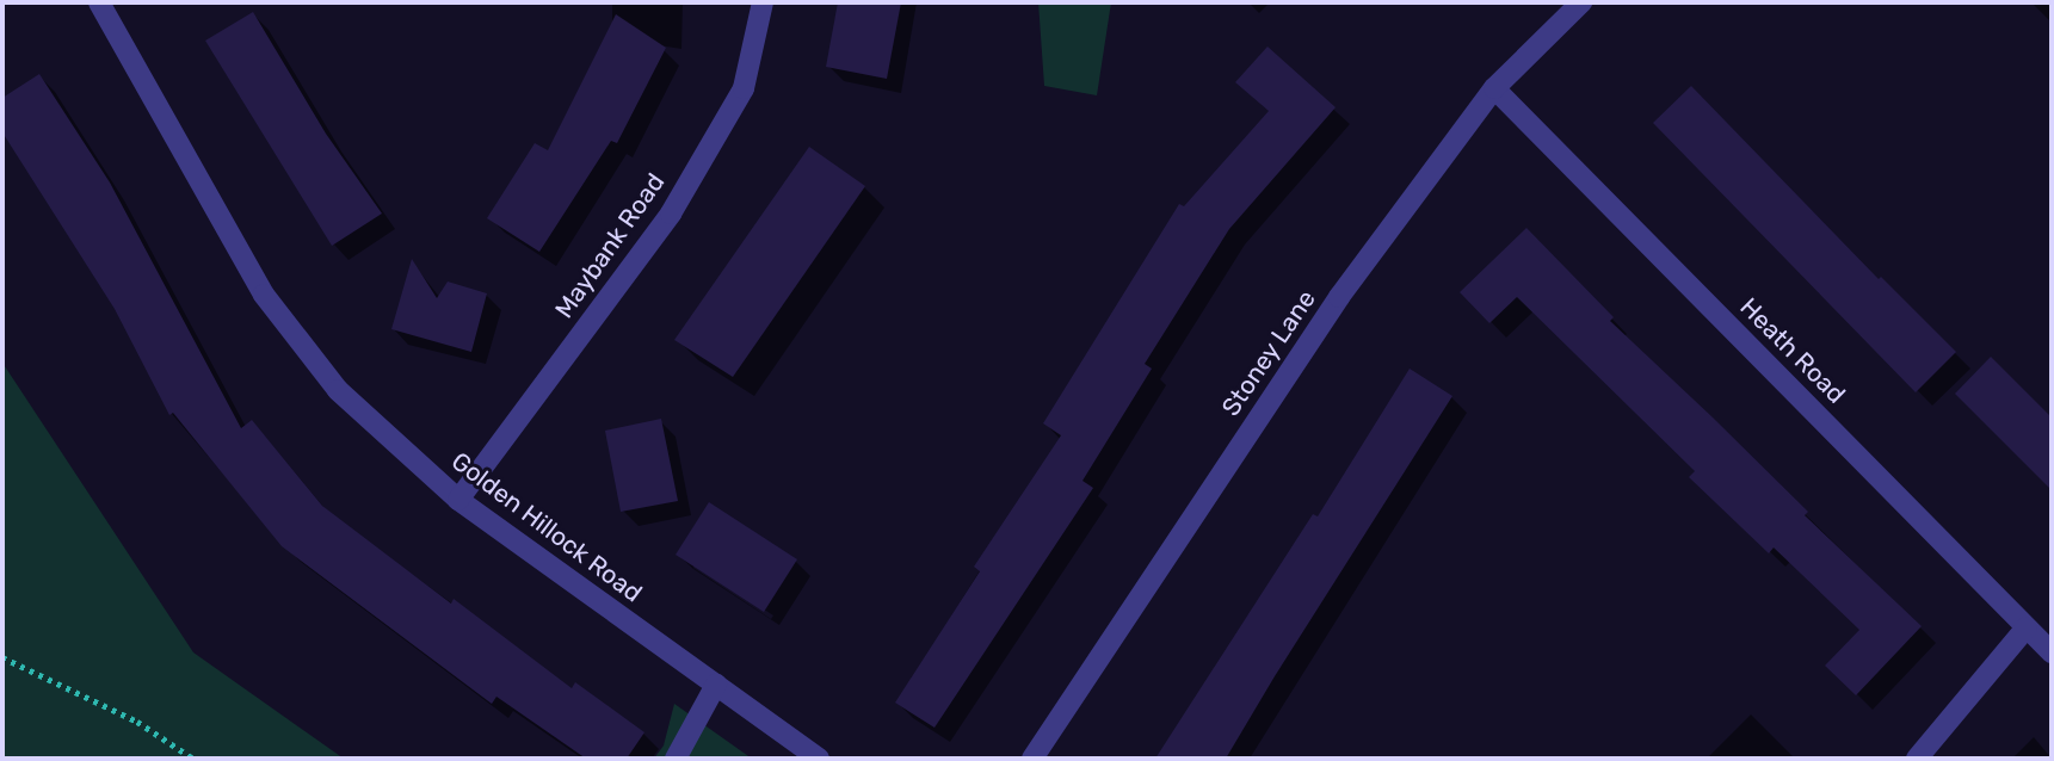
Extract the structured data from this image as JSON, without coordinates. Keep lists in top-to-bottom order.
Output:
{
  "streets": {
    "street": [
      "Maybank Road",
      "Heath Road",
      "Stoney Lane",
      "Golden Hillock Road"
    ]
  },
  "crossings": [
    ["Maybank Road", "Golden Hillock Road"],
    ["Heath Road", "Stoney Lane"]
  ]
}
